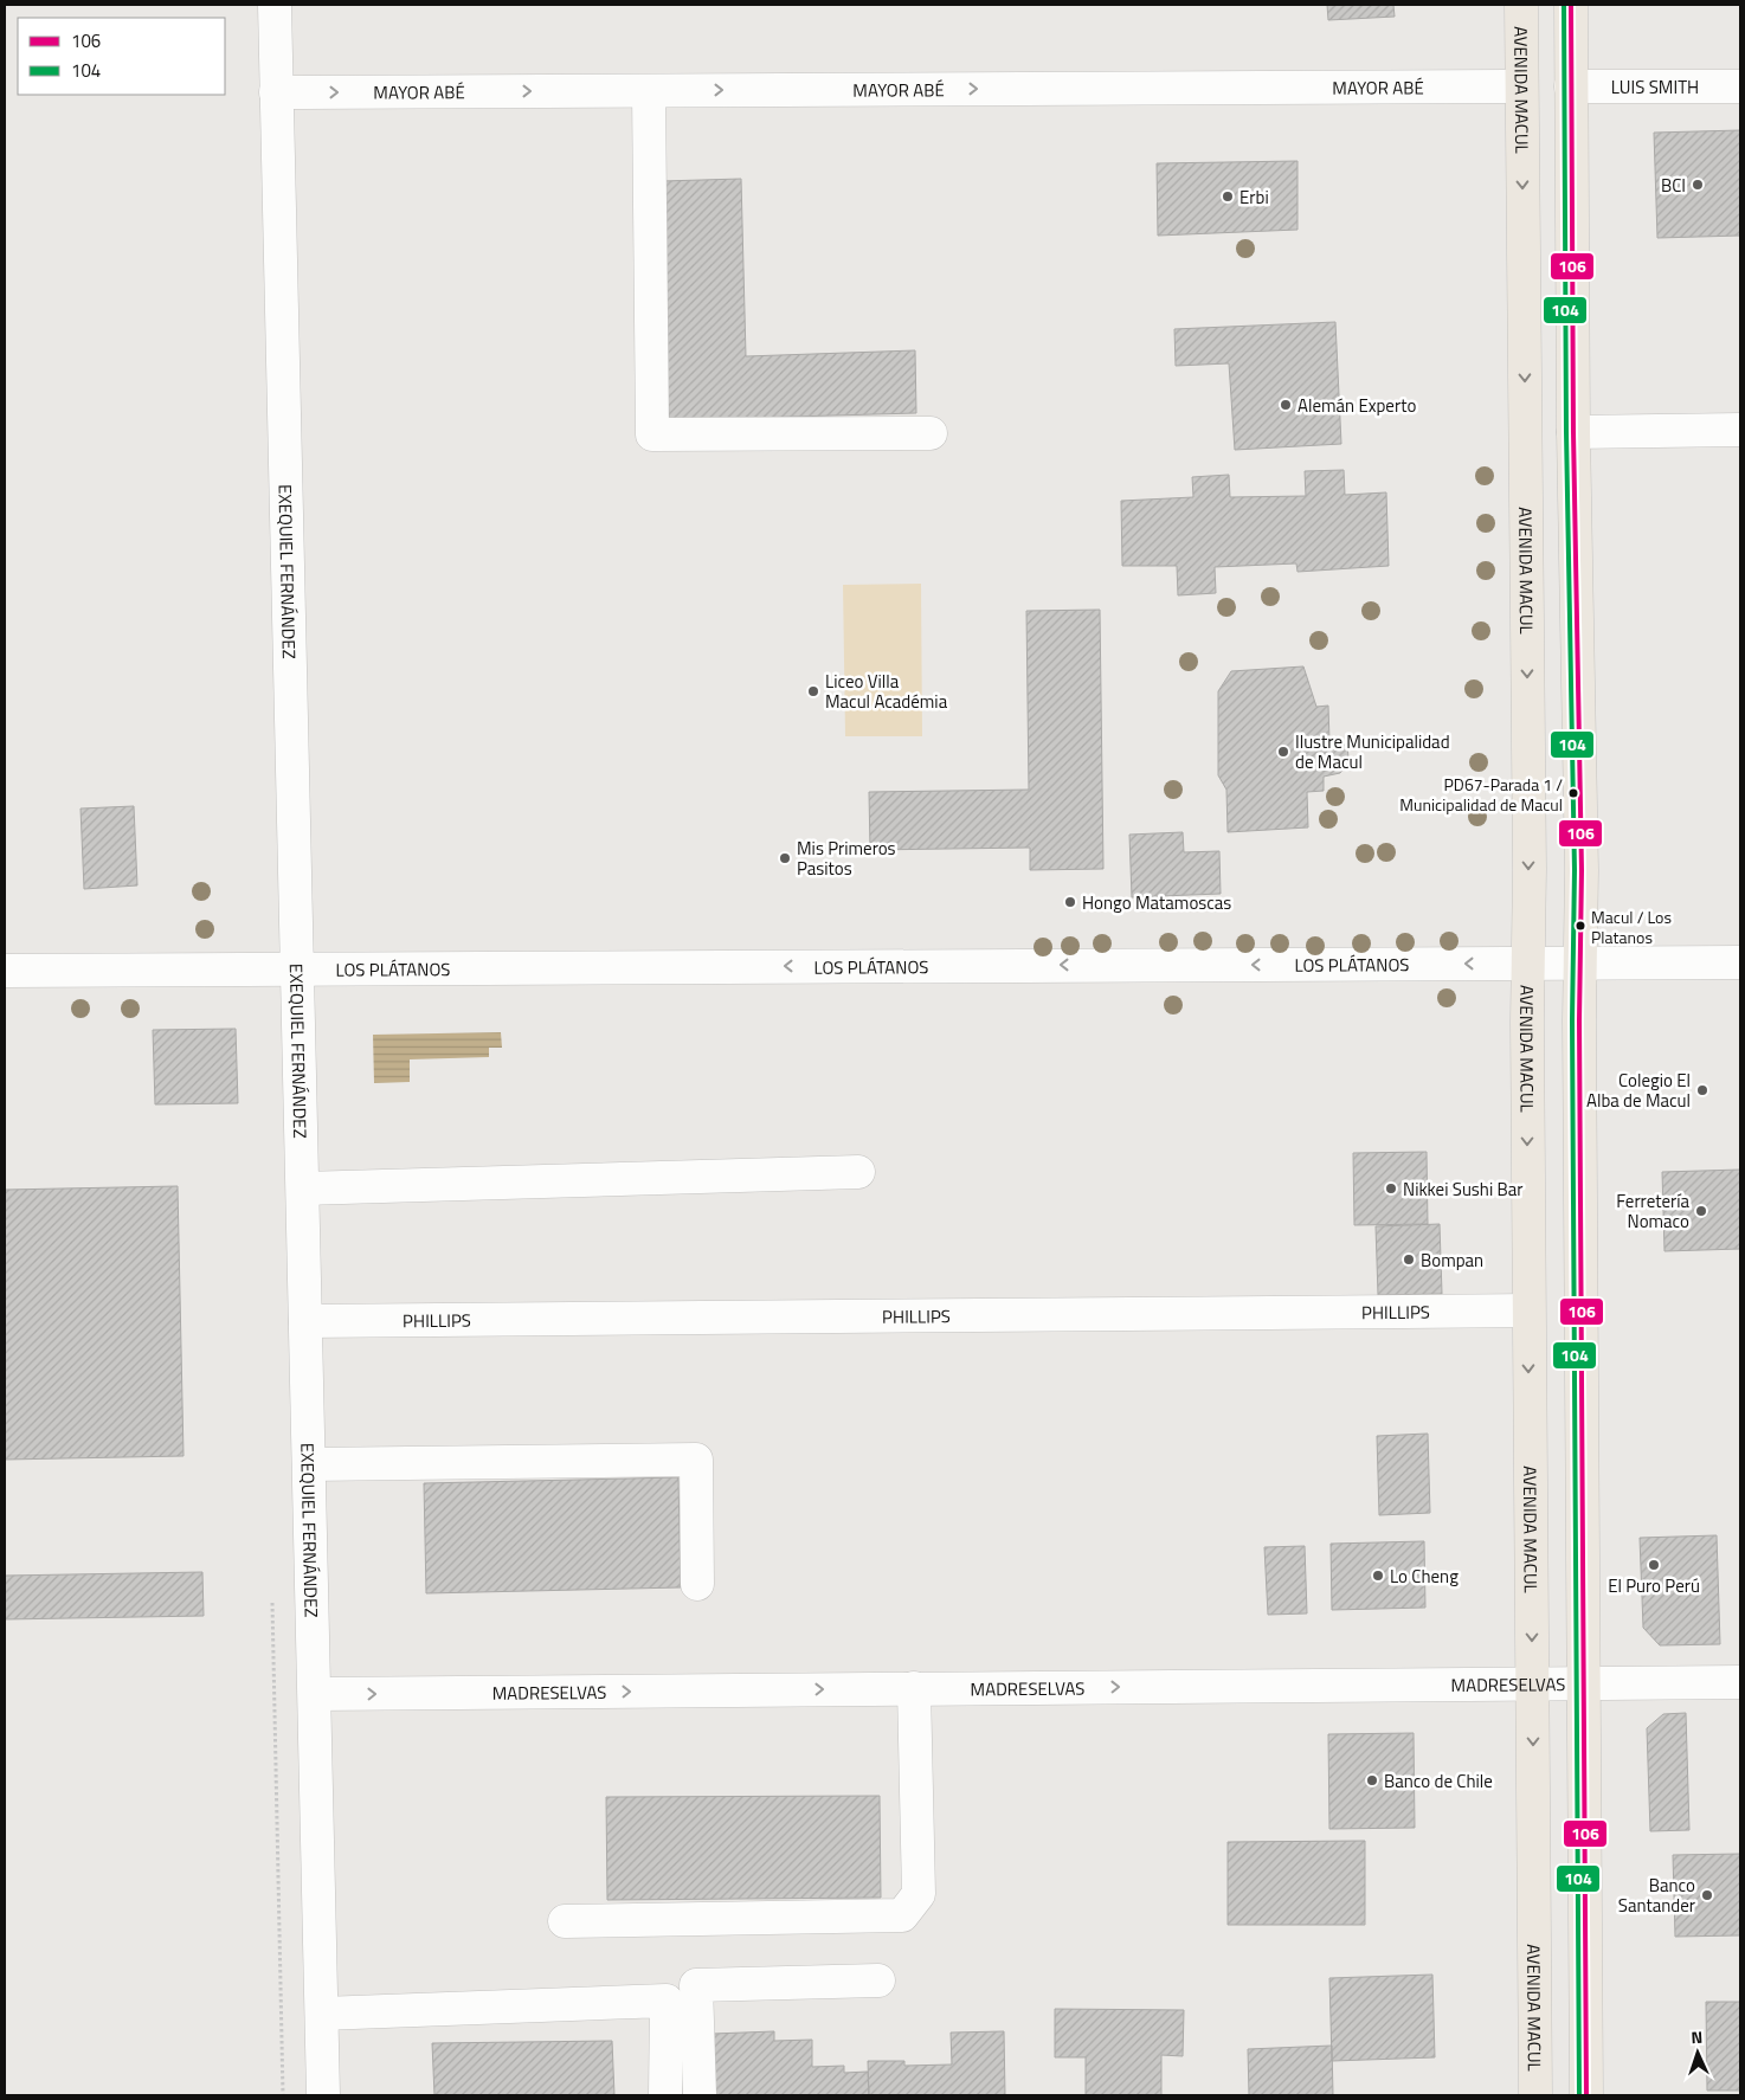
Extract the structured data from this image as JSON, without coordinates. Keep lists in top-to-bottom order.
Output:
{
  "streets": {
    "main road": ["AVENIDA MACUL"],
    "street": [
      "LUIS SMITH",
      "MAYOR ABÉ",
      "EXEQUIEL FERNÁNDEZ",
      "LOS PLÁTANOS",
      "PHILLIPS",
      "MADRESELVAS"
    ]
  },
  "crossings": [
    ["MAYOR ABÉ", "AVENIDA MACUL"],
    ["MAYOR ABÉ", "EXEQUIEL FERNÁNDEZ"],
    ["AVENIDA MACUL", "LOS PLÁTANOS"],
    ["AVENIDA MACUL", "PHILLIPS"],
    ["AVENIDA MACUL", "MADRESELVAS"],
    ["EXEQUIEL FERNÁNDEZ", "LOS PLÁTANOS"],
    ["EXEQUIEL FERNÁNDEZ", "PHILLIPS"],
    ["EXEQUIEL FERNÁNDEZ", "MADRESELVAS"]
  ],
  "one_way": ["MAYOR ABÉ", "MADRESELVAS"],
  "places": [
    "BCI",
    "Erbi",
    "Alemán Experto",
    "Liceo Villa Macul Académia",
    "Ilustre Municipalidad de Macul",
    "PD67-Parada 1 / Municipalidad de Macul",
    "Mis Primeros Pasitos",
    "Hongo Matamoscas",
    "Macul / Los Platanos",
    "Colegio El Alba de Macul",
    "Nikkei Sushi Bar",
    "Ferretería Nomaco",
    "Bompan",
    "El Puro Perú",
    "Lo Cheng",
    "Banco de Chile",
    "Banco Santander"
  ],
  "lines": ["transit line 106", "transit line 104"],
  "legend": ["106", "104"],
  "north": "top"
}
